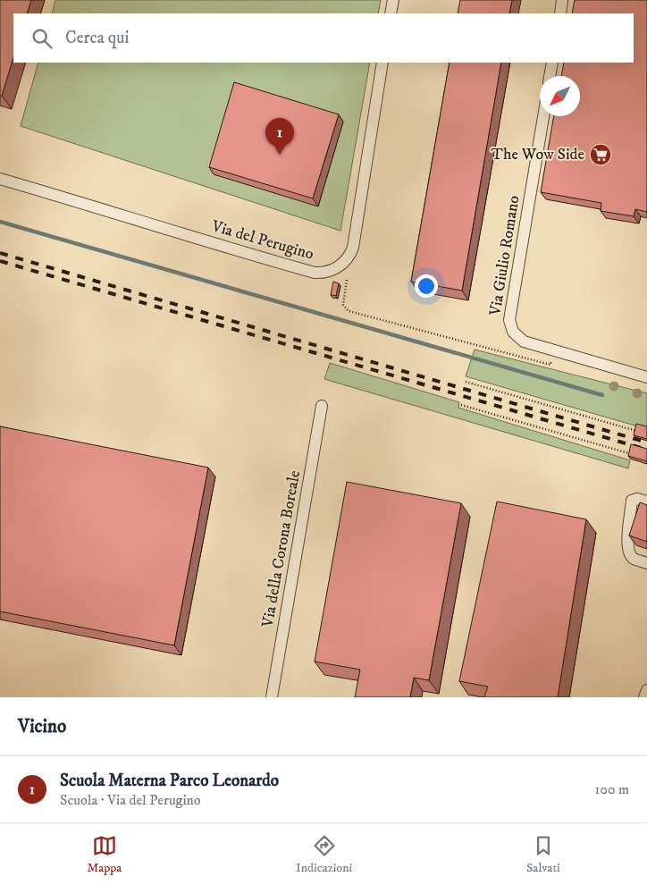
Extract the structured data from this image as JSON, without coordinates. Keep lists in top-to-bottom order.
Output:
{
  "streets": {
    "street": ["Via del Perugino", "Via Giulio Romano", "Via della Corona Boreale"]
  },
  "places": {
    "supermarket": ["The Wow Side"]
  },
  "north": "bottom left",
  "page": {
    "search": "Cerca qui",
    "pins": "1",
    "heading": "Vicino",
    "list": [
      {
        "mark": "1",
        "name": "Scuola Materna Parco Leonardo",
        "note": "Scuola · Via del Perugino",
        "value": "100 m"
      }
    ],
    "nav": ["Mappa", "Indicazioni", "Salvati"]
  }
}
